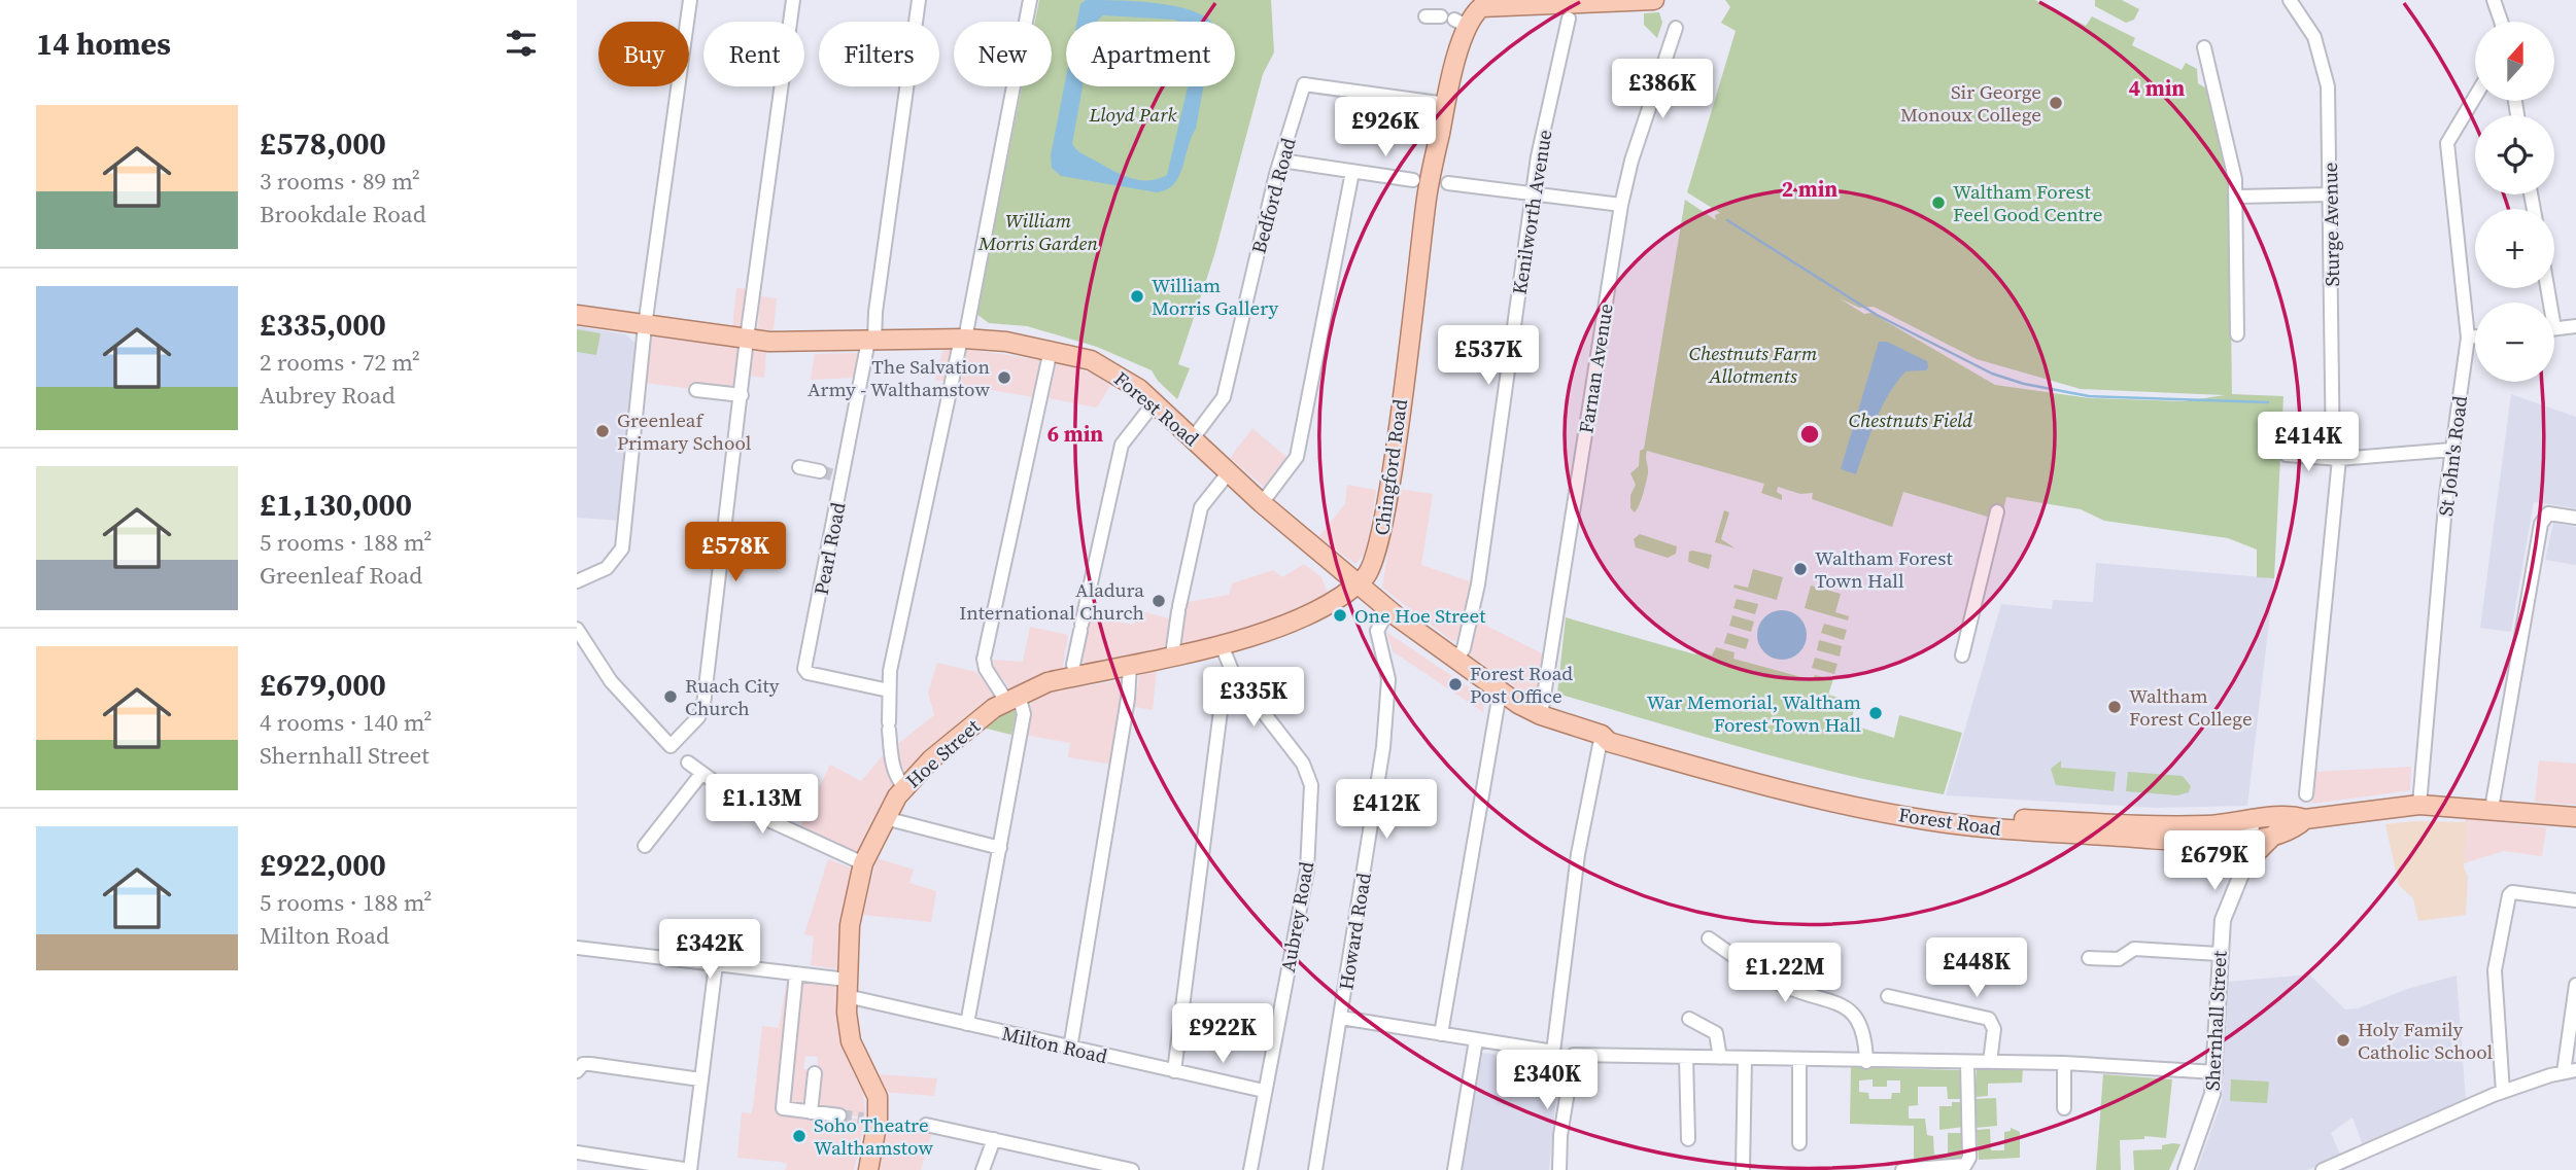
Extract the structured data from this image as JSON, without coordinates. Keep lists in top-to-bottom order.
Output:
{
  "streets": {
    "main road": ["Forest Road", "Chingford Road", "Hoe Street"],
    "street": [
      "Bedford Road",
      "Kenilworth Avenue",
      "Sturge Avenue",
      "Farnan Avenue",
      "St John's Road",
      "Pearl Road",
      "Aubrey Road",
      "Howard Road",
      "Shernhall Street",
      "Milton Road"
    ]
  },
  "crossings": [
    ["Bedford Road", "Forest Road"],
    ["Bedford Road", "Chingford Road"],
    ["Kenilworth Avenue", "Forest Road"],
    ["Kenilworth Avenue", "Chingford Road"],
    ["Farnan Avenue", "Forest Road"],
    ["Forest Road", "St John's Road"],
    ["Forest Road", "Chingford Road"],
    ["Forest Road", "Pearl Road"],
    ["Forest Road", "Hoe Street"],
    ["Forest Road", "Howard Road"],
    ["Forest Road", "Shernhall Street"],
    ["Chingford Road", "Hoe Street"],
    ["Hoe Street", "Aubrey Road"],
    ["Hoe Street", "Milton Road"],
    ["Aubrey Road", "Milton Road"]
  ],
  "parks": [
    "Lloyd Park",
    "William Morris Garden",
    "Chestnuts Farm Allotments",
    "Chestnuts Field"
  ],
  "places": [
    "Sir George Monoux College",
    "Waltham Forest Feel Good Centre",
    "William Morris Gallery",
    "The Salvation Army - Walthamstow",
    "Greenleaf Primary School",
    "Waltham Forest Town Hall",
    "Aladura International Church",
    "One Hoe Street",
    "Forest Road Post Office",
    "Ruach City Church",
    "Waltham Forest College",
    "War Memorial, Waltham Forest Town Hall",
    "Holy Family Catholic School",
    "Soho Theatre Walthamstow"
  ],
  "north": "top",
  "page": {
    "heading": "14 homes",
    "map_buttons": ["+", "−"],
    "chip": [
      "Buy",
      "Rent",
      "Filters",
      "New",
      "Apartment"
    ],
    "price": [
      "£386K",
      "£926K",
      "£537K",
      "£414K",
      "£578K",
      "£335K",
      "£1.13M",
      "£412K",
      "£679K",
      "£342K",
      "£448K",
      "£1.22M",
      "£922K",
      "£340K"
    ],
    "list": [
      {
        "name": "£578,000",
        "note": "3 rooms · 89 m² · Brookdale Road"
      },
      {
        "name": "£335,000",
        "note": "2 rooms · 72 m² · Aubrey Road"
      },
      {
        "name": "£1,130,000",
        "note": "5 rooms · 188 m² · Greenleaf Road"
      },
      {
        "name": "£679,000",
        "note": "4 rooms · 140 m² · Shernhall Street"
      },
      {
        "name": "£922,000",
        "note": "5 rooms · 188 m² · Milton Road"
      }
    ]
  },
  "rings": ["4 min", "2 min", "6 min"]
}
